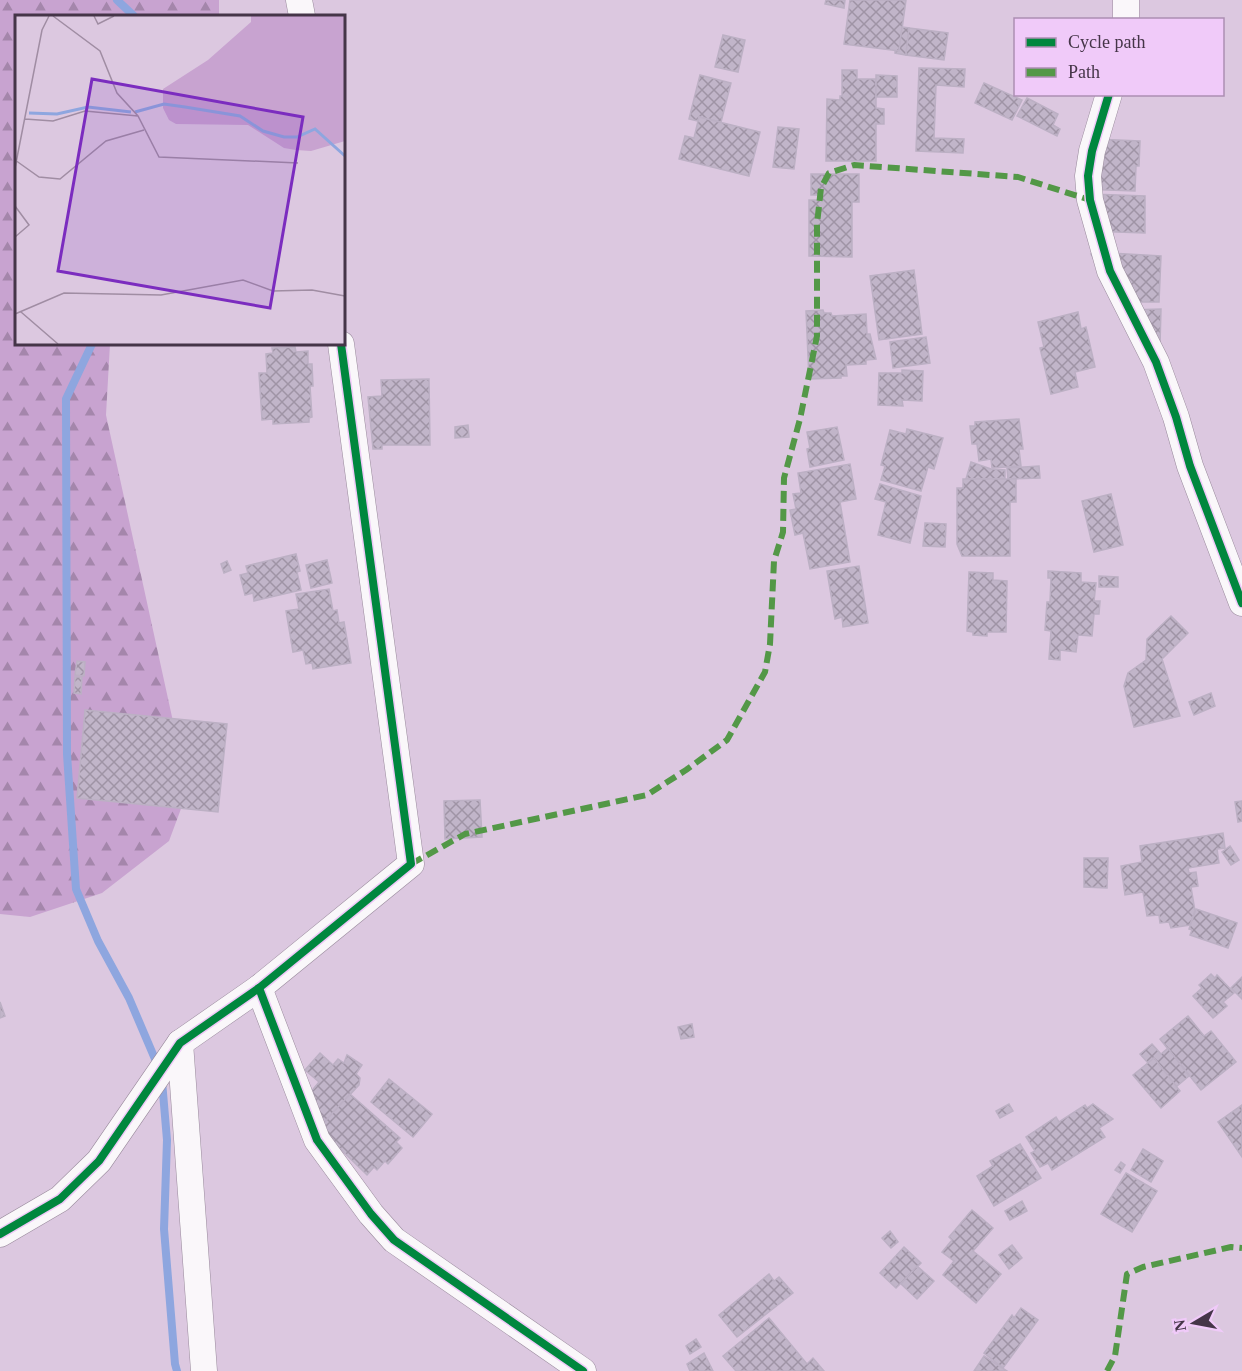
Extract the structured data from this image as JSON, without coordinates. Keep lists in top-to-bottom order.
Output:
{
  "legend": ["Cycle path", "Path"],
  "north": "left"
}
